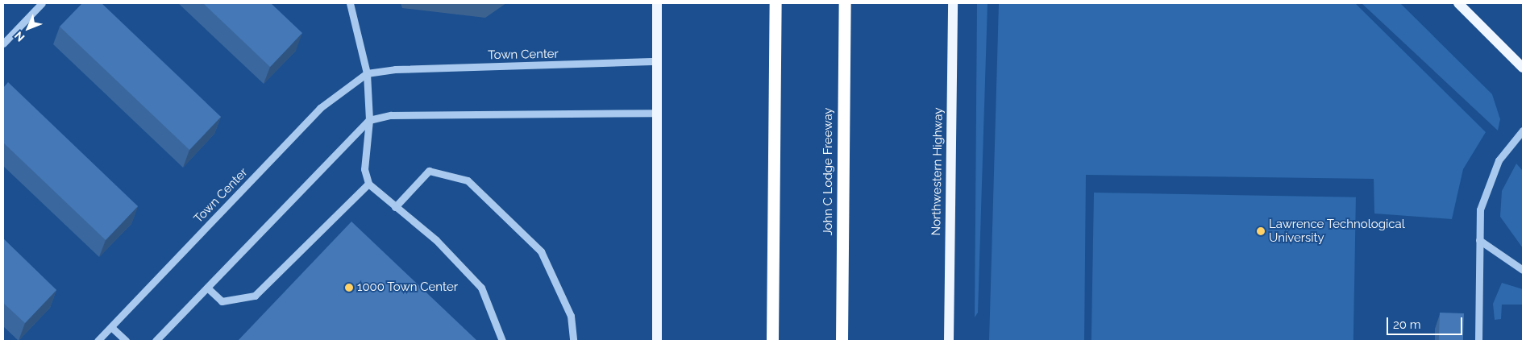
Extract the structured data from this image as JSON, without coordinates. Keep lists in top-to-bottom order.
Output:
{
  "streets": {
    "highway": ["John C Lodge Freeway"],
    "main road": ["Northwestern Highway"],
    "street": ["Town Center"]
  },
  "places": ["Lawrence Technological University", "1000 Town Center"],
  "scale_bar": "20 m",
  "north": "bottom left"
}
